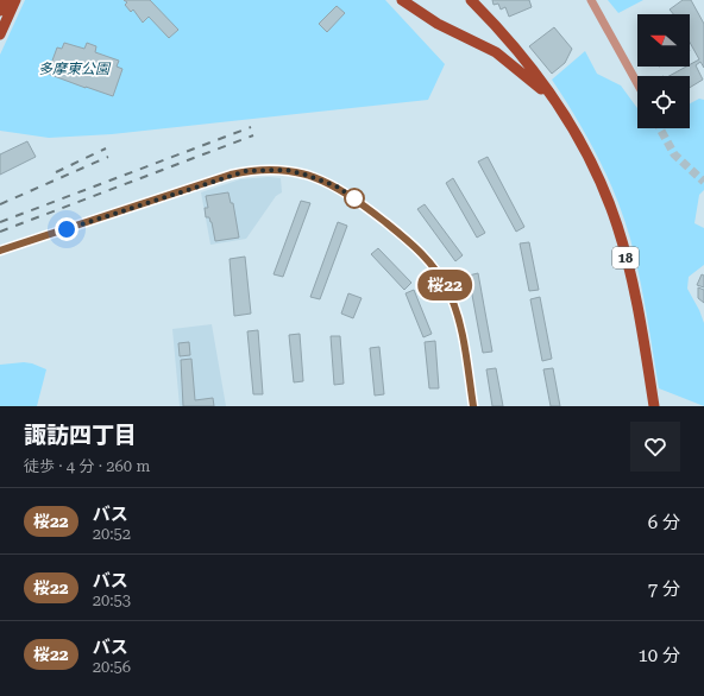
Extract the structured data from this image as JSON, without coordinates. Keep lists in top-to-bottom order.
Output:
{
  "streets": {
    "main road": ["18"]
  },
  "parks": ["多摩東公園"],
  "lines": ["bus line 桜22"],
  "north": "left",
  "page": {
    "on_map": "桜22",
    "heading": ["諏訪四丁目", "徒歩 · 4 分 · 260 m"],
    "list": [
      {
        "mark": "桜22",
        "name": "バス",
        "note": "20:52",
        "value": "6 分"
      },
      {
        "mark": "桜22",
        "name": "バス",
        "note": "20:53",
        "value": "7 分"
      },
      {
        "mark": "桜22",
        "name": "バス",
        "note": "20:56",
        "value": "10 分"
      }
    ]
  }
}
